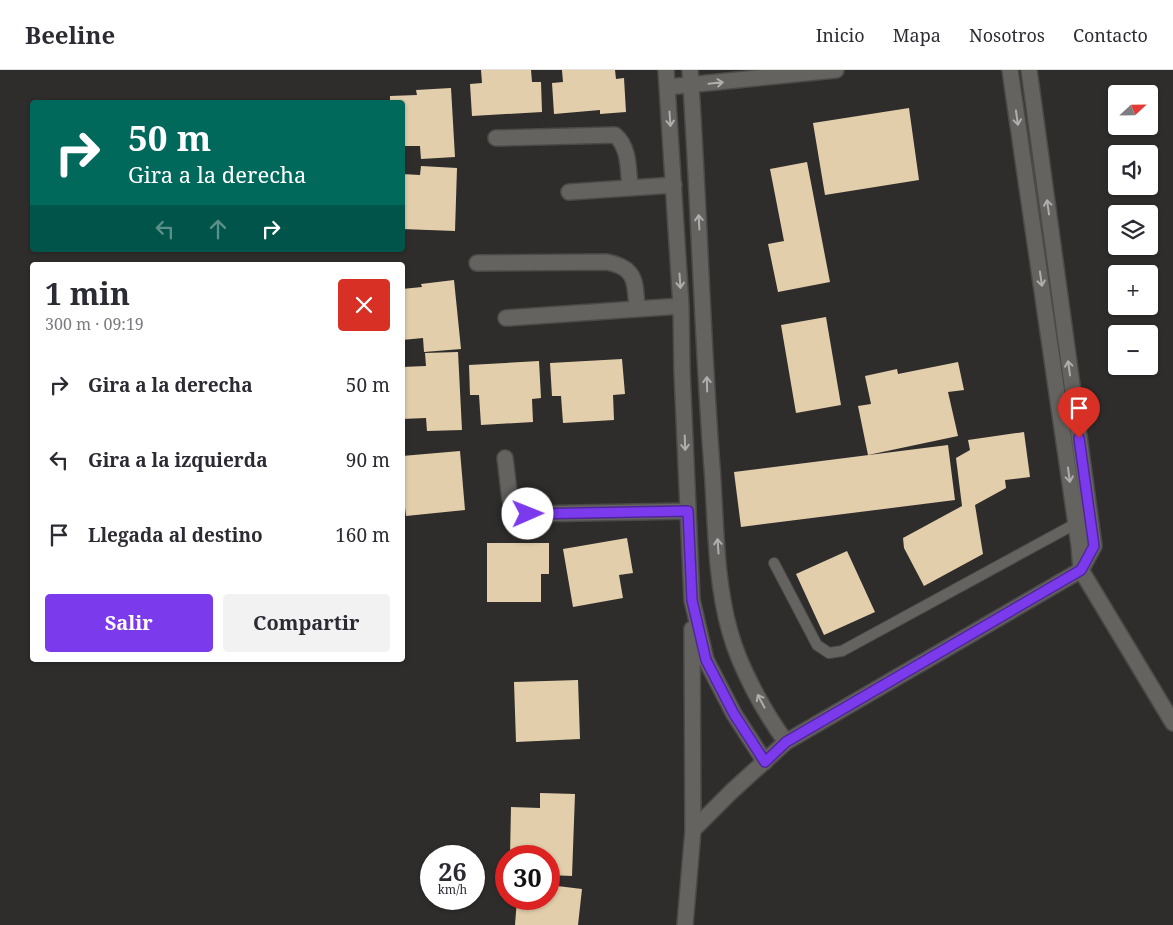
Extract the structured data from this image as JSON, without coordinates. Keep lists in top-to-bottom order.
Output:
{
  "north": "right",
  "page": {
    "header": "Beeline",
    "nav": [
      "Inicio",
      "Mapa",
      "Nosotros",
      "Contacto"
    ],
    "map_buttons": ["+", "−"],
    "turn": ["50 m", "Gira a la derecha"],
    "heading": ["1 min", "300 m · 09:19"],
    "list": [
      {
        "name": "Gira a la derecha",
        "value": "50 m"
      },
      {
        "name": "Gira a la izquierda",
        "value": "90 m"
      },
      {
        "name": "Llegada al destino",
        "value": "160 m"
      }
    ],
    "buttons": ["Salir", "Compartir"],
    "speed": "26 km/h",
    "limit": "30"
  }
}
